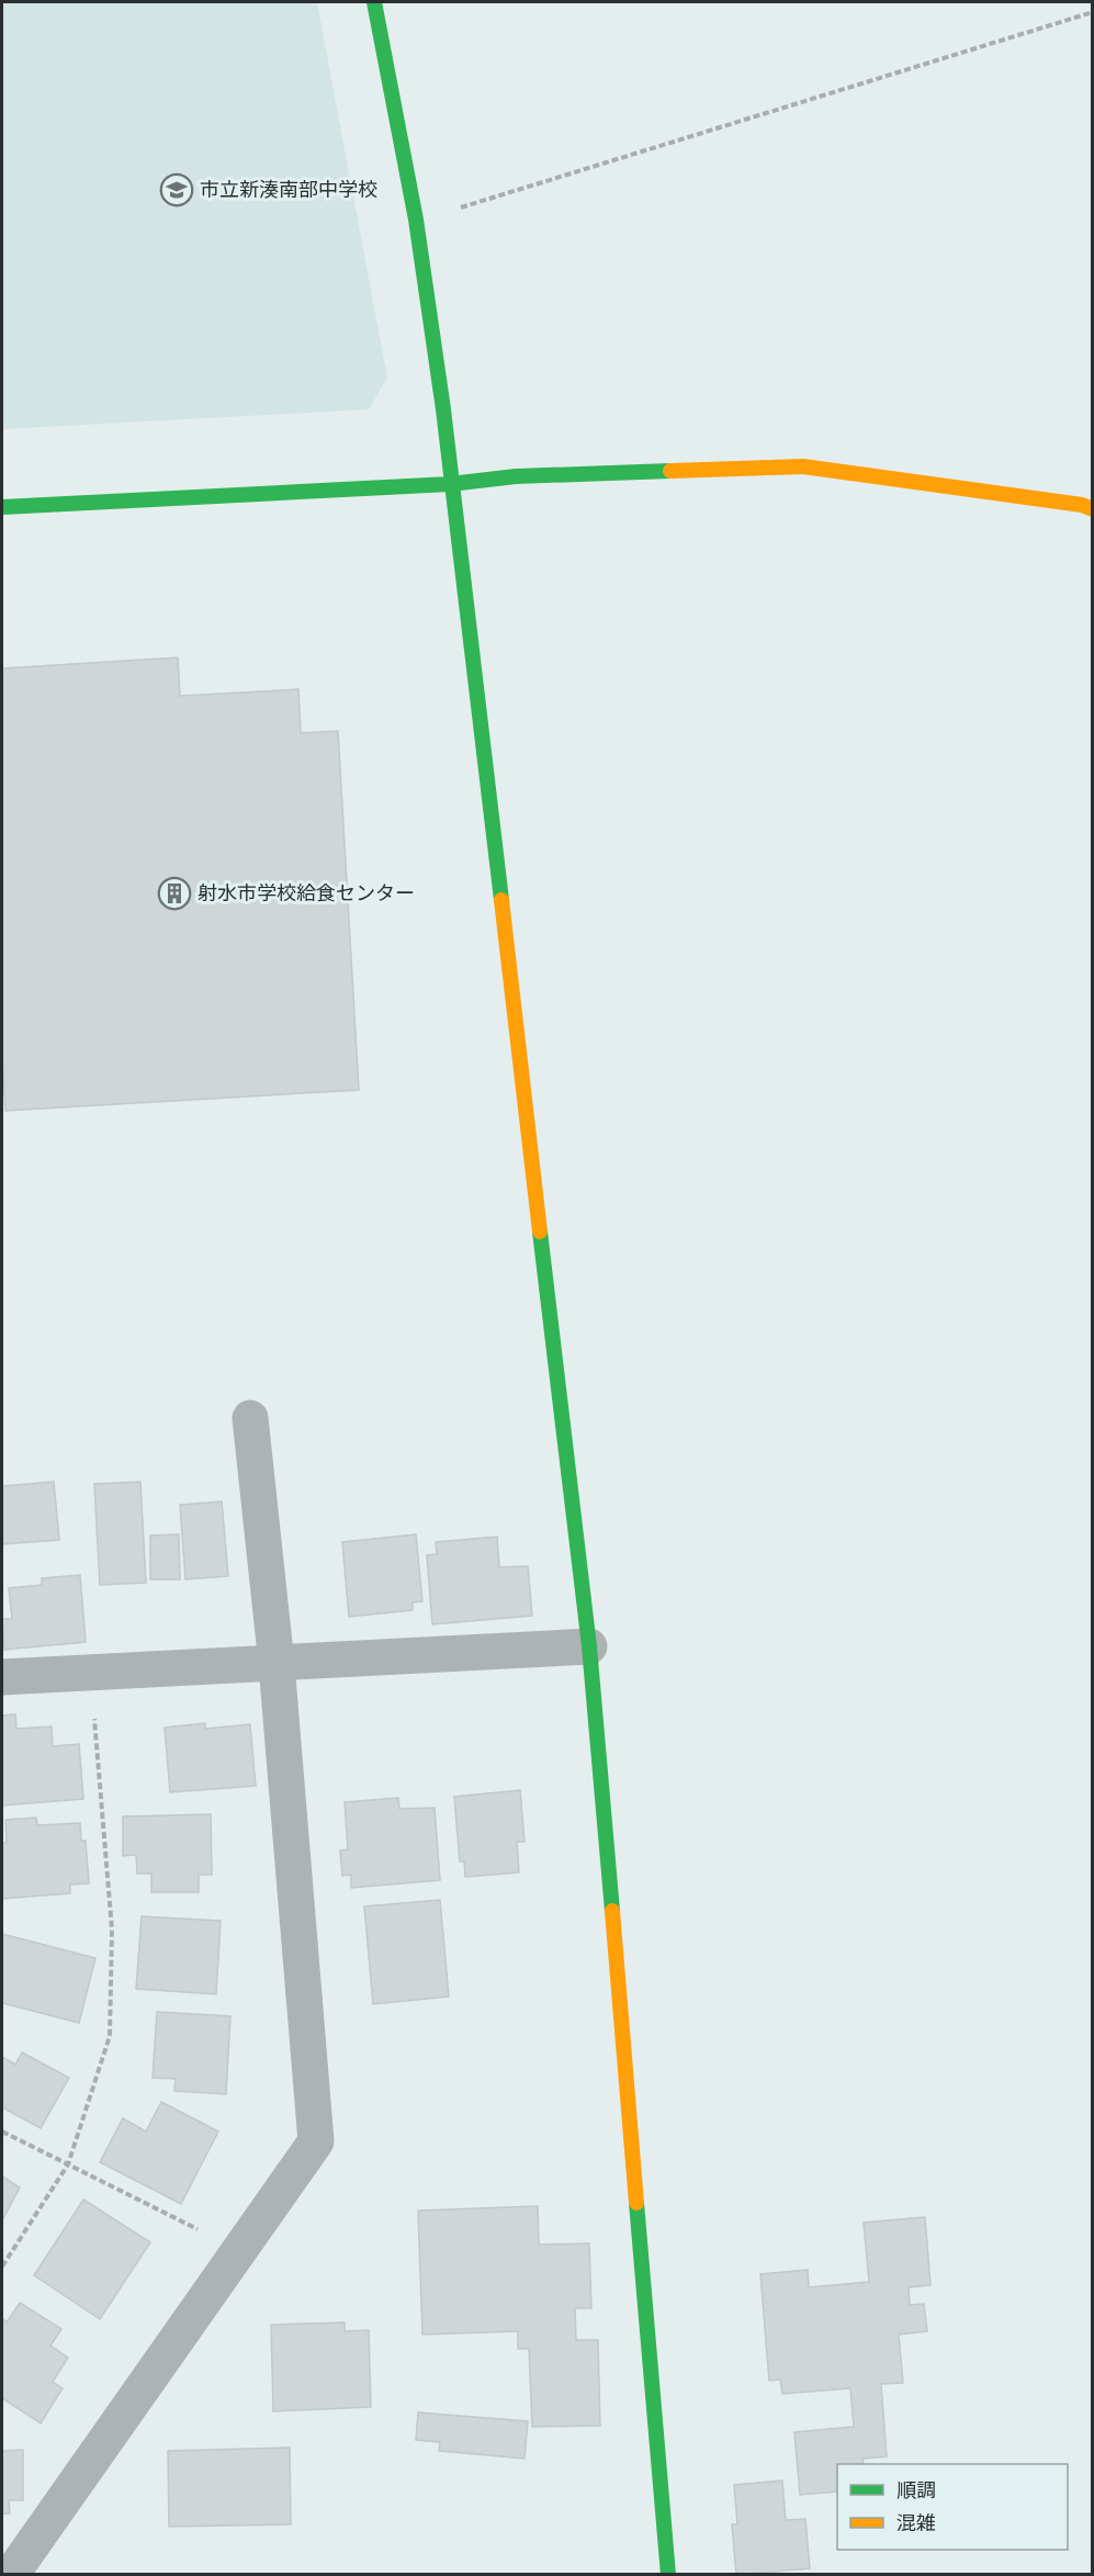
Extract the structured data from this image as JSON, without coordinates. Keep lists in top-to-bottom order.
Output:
{
  "places": {
    "school or university": ["市立新湊南部中学校"],
    "building": ["射水市学校給食センター"]
  },
  "legend": ["順調", "混雑"]
}
